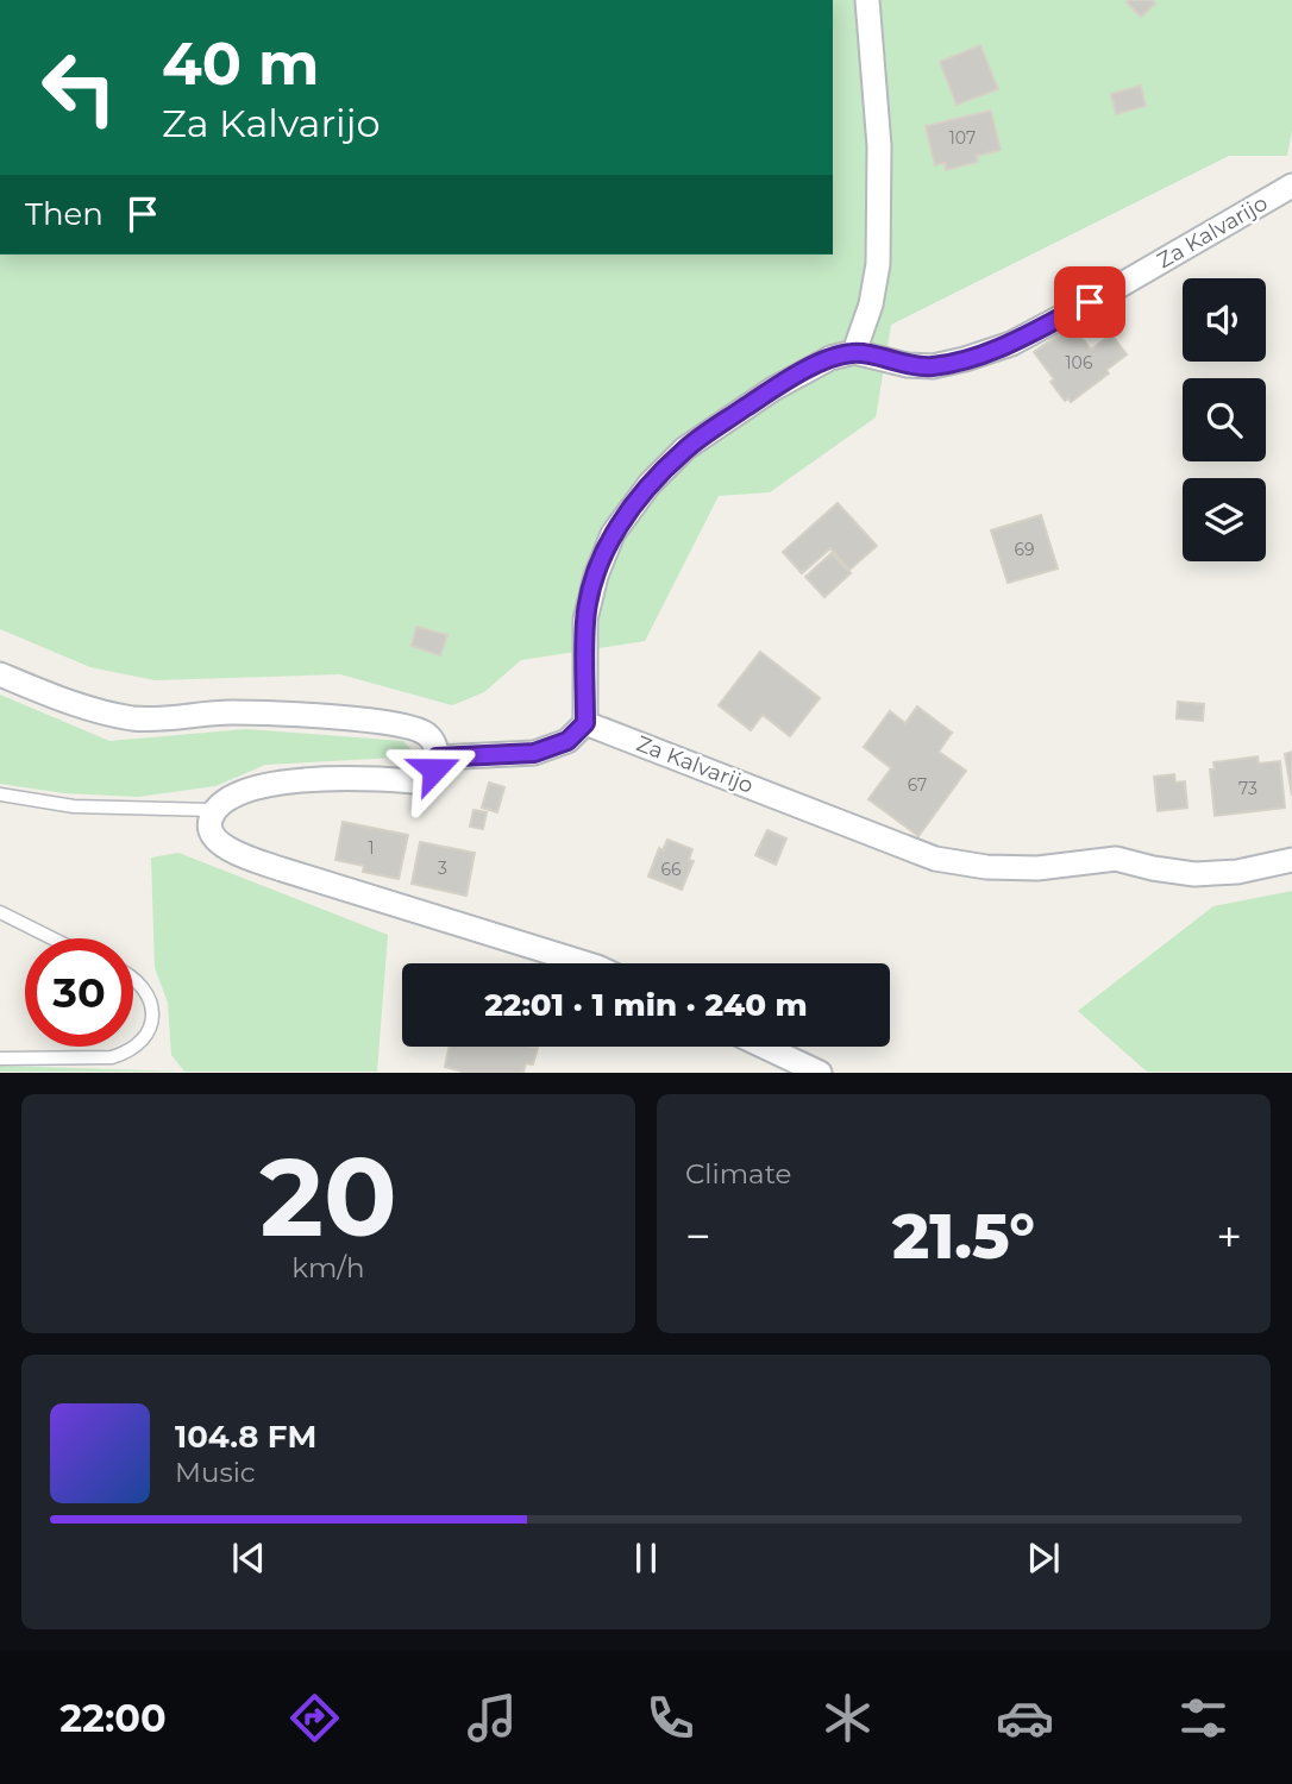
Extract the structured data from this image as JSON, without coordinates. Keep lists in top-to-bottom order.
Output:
{
  "streets": {
    "street": ["Za Kalvarijo"]
  },
  "house_numbers": [
    "107",
    "106",
    "69",
    "67",
    "73",
    "1",
    "3",
    "66"
  ],
  "page": {
    "turn": ["40 m", "Za Kalvarijo"],
    "then": "Then",
    "limit": "30",
    "trip": "22:01 · 1 min · 240 m",
    "tile": [
      ["20", "km/h"],
      "Climate"
    ],
    "heat": ["−", "21.5°", "+"],
    "song": ["104.8 FM", "Music"],
    "tabs": "22:00"
  }
}
